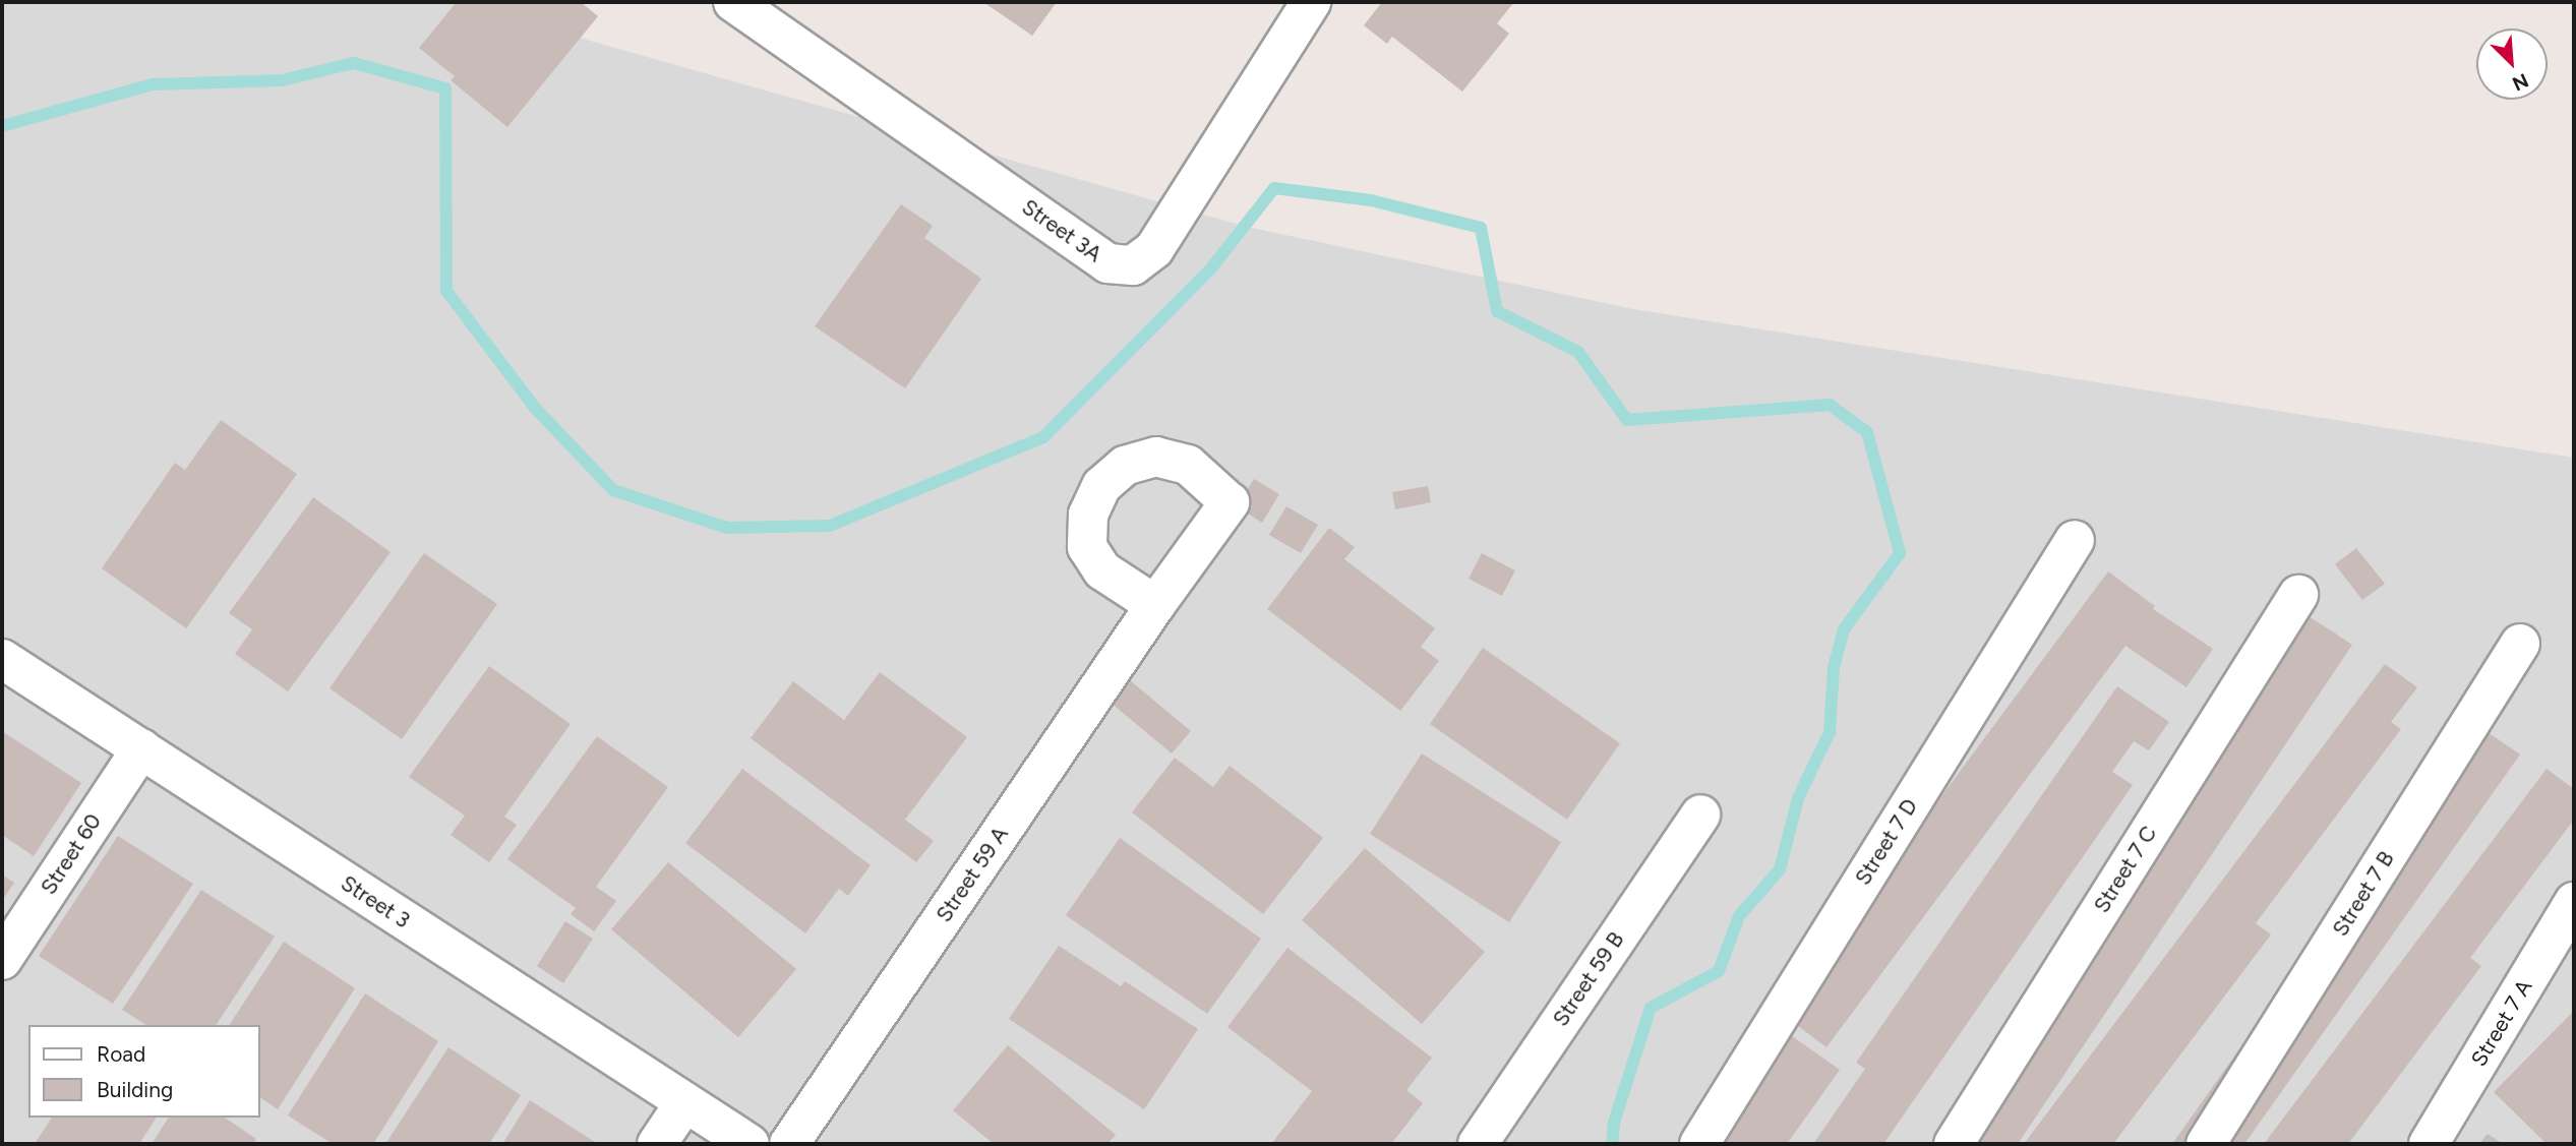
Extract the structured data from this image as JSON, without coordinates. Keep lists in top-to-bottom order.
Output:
{
  "streets": {
    "street": [
      "Street 3A",
      "Street 7 D",
      "Street 60",
      "Street 7 C",
      "Street 59 A",
      "Street 7 B",
      "Street 3",
      "Street 59 B",
      "Street 7 A"
    ]
  },
  "crossings": [
    ["Street 60", "Street 3"]
  ],
  "legend": ["Road", "Building"],
  "north": "bottom right"
}
